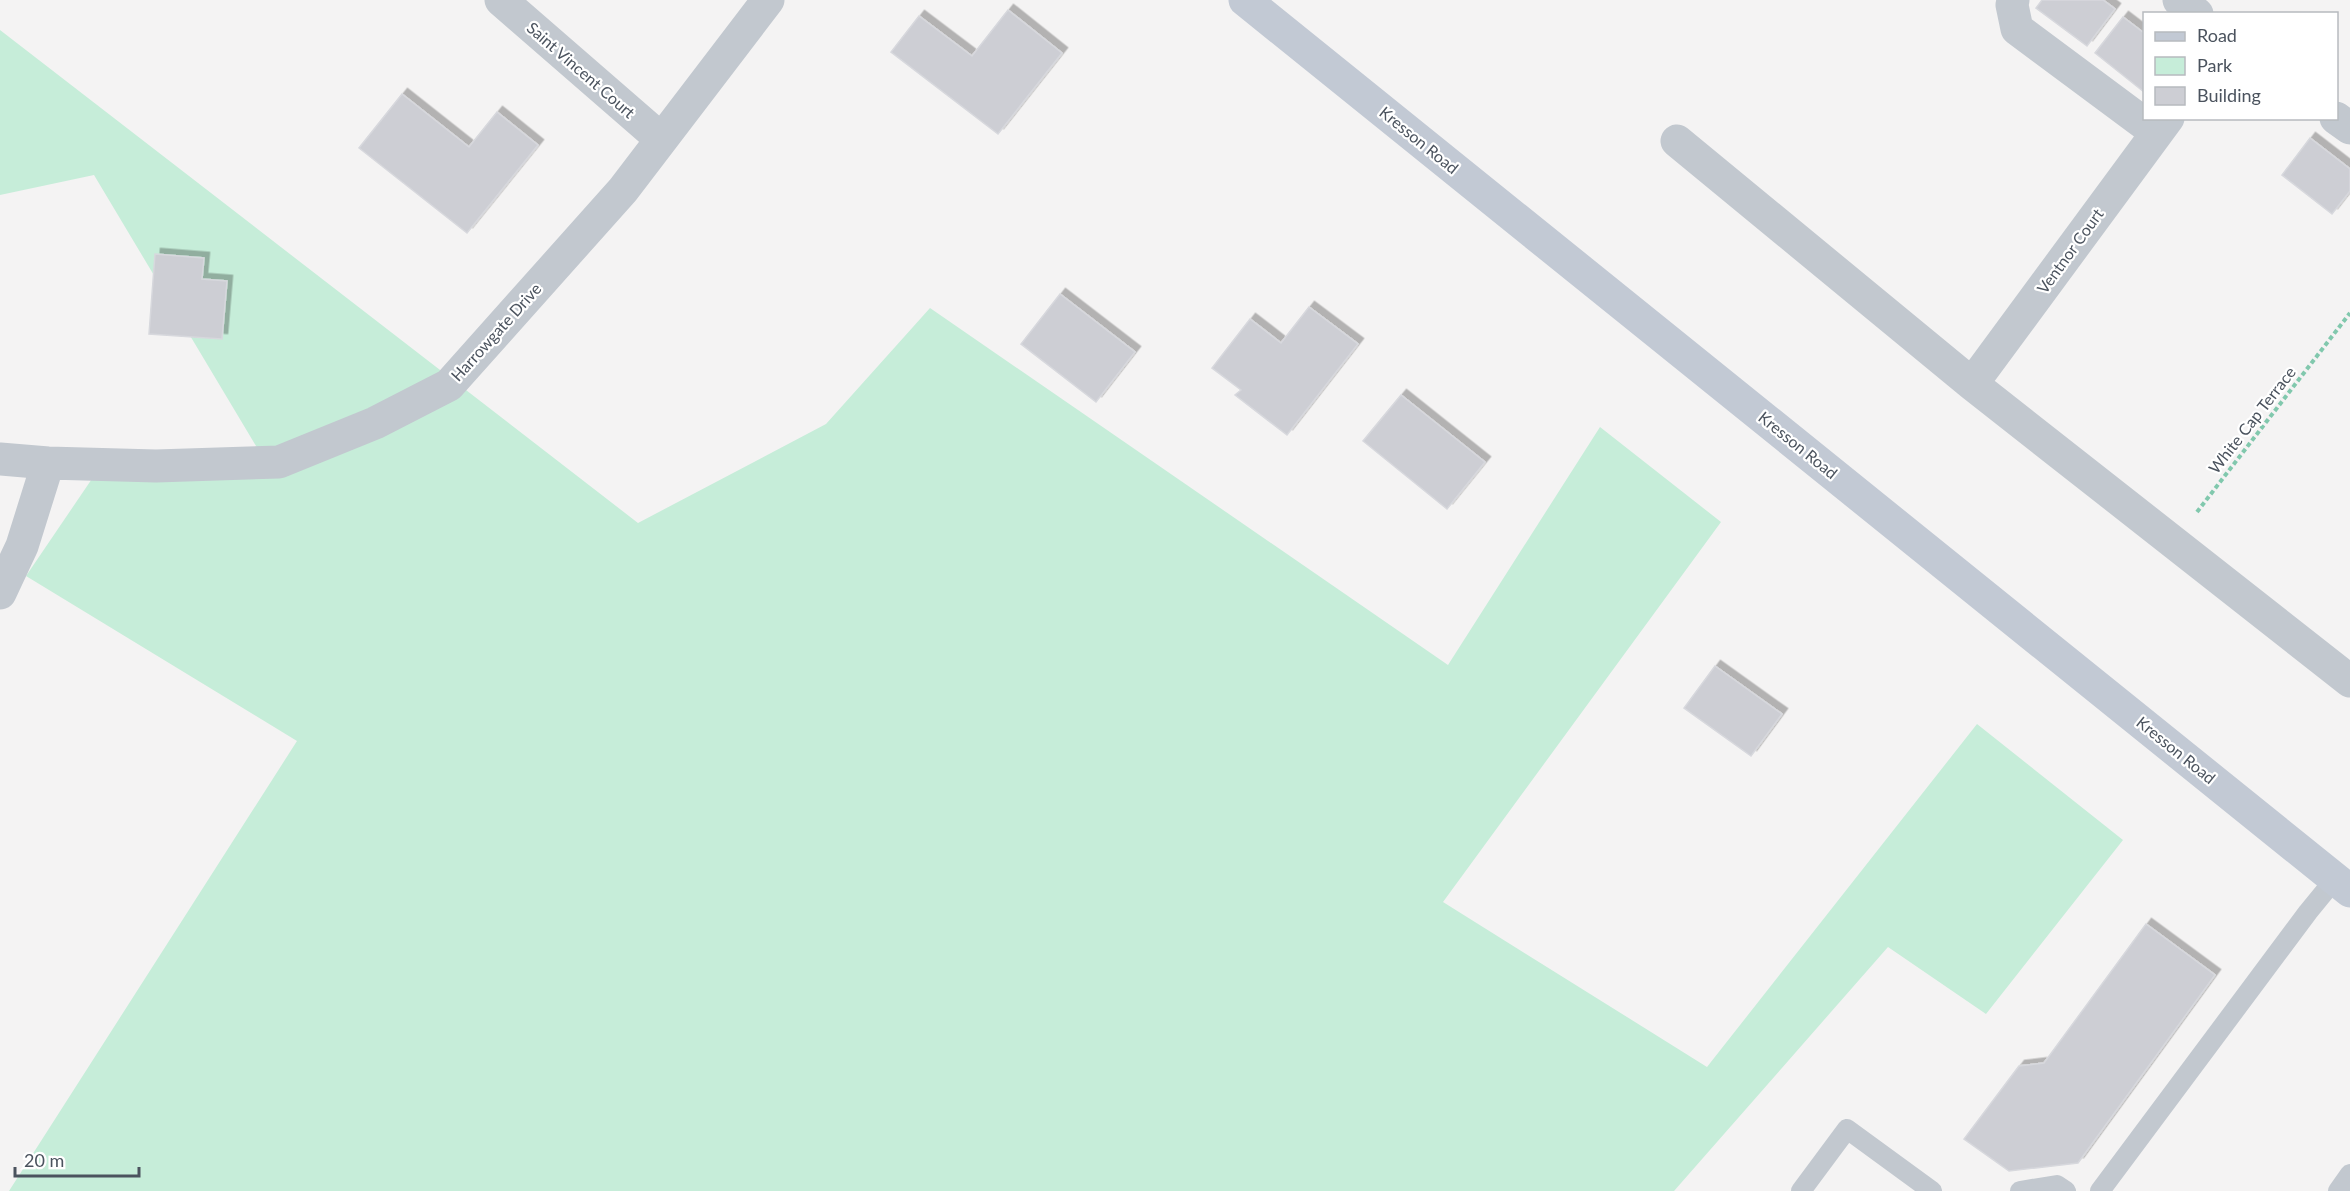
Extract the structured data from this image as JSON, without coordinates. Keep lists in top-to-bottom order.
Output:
{
  "streets": {
    "street": [
      "Saint Vincent Court",
      "Kresson Road",
      "Ventnor Court",
      "Harrowgate Drive"
    ],
    "path": ["White Cap Terrace"]
  },
  "crossings": [
    ["Saint Vincent Court", "Harrowgate Drive"]
  ],
  "legend": ["Road", "Park", "Building"],
  "scale_bar": "20 m"
}
